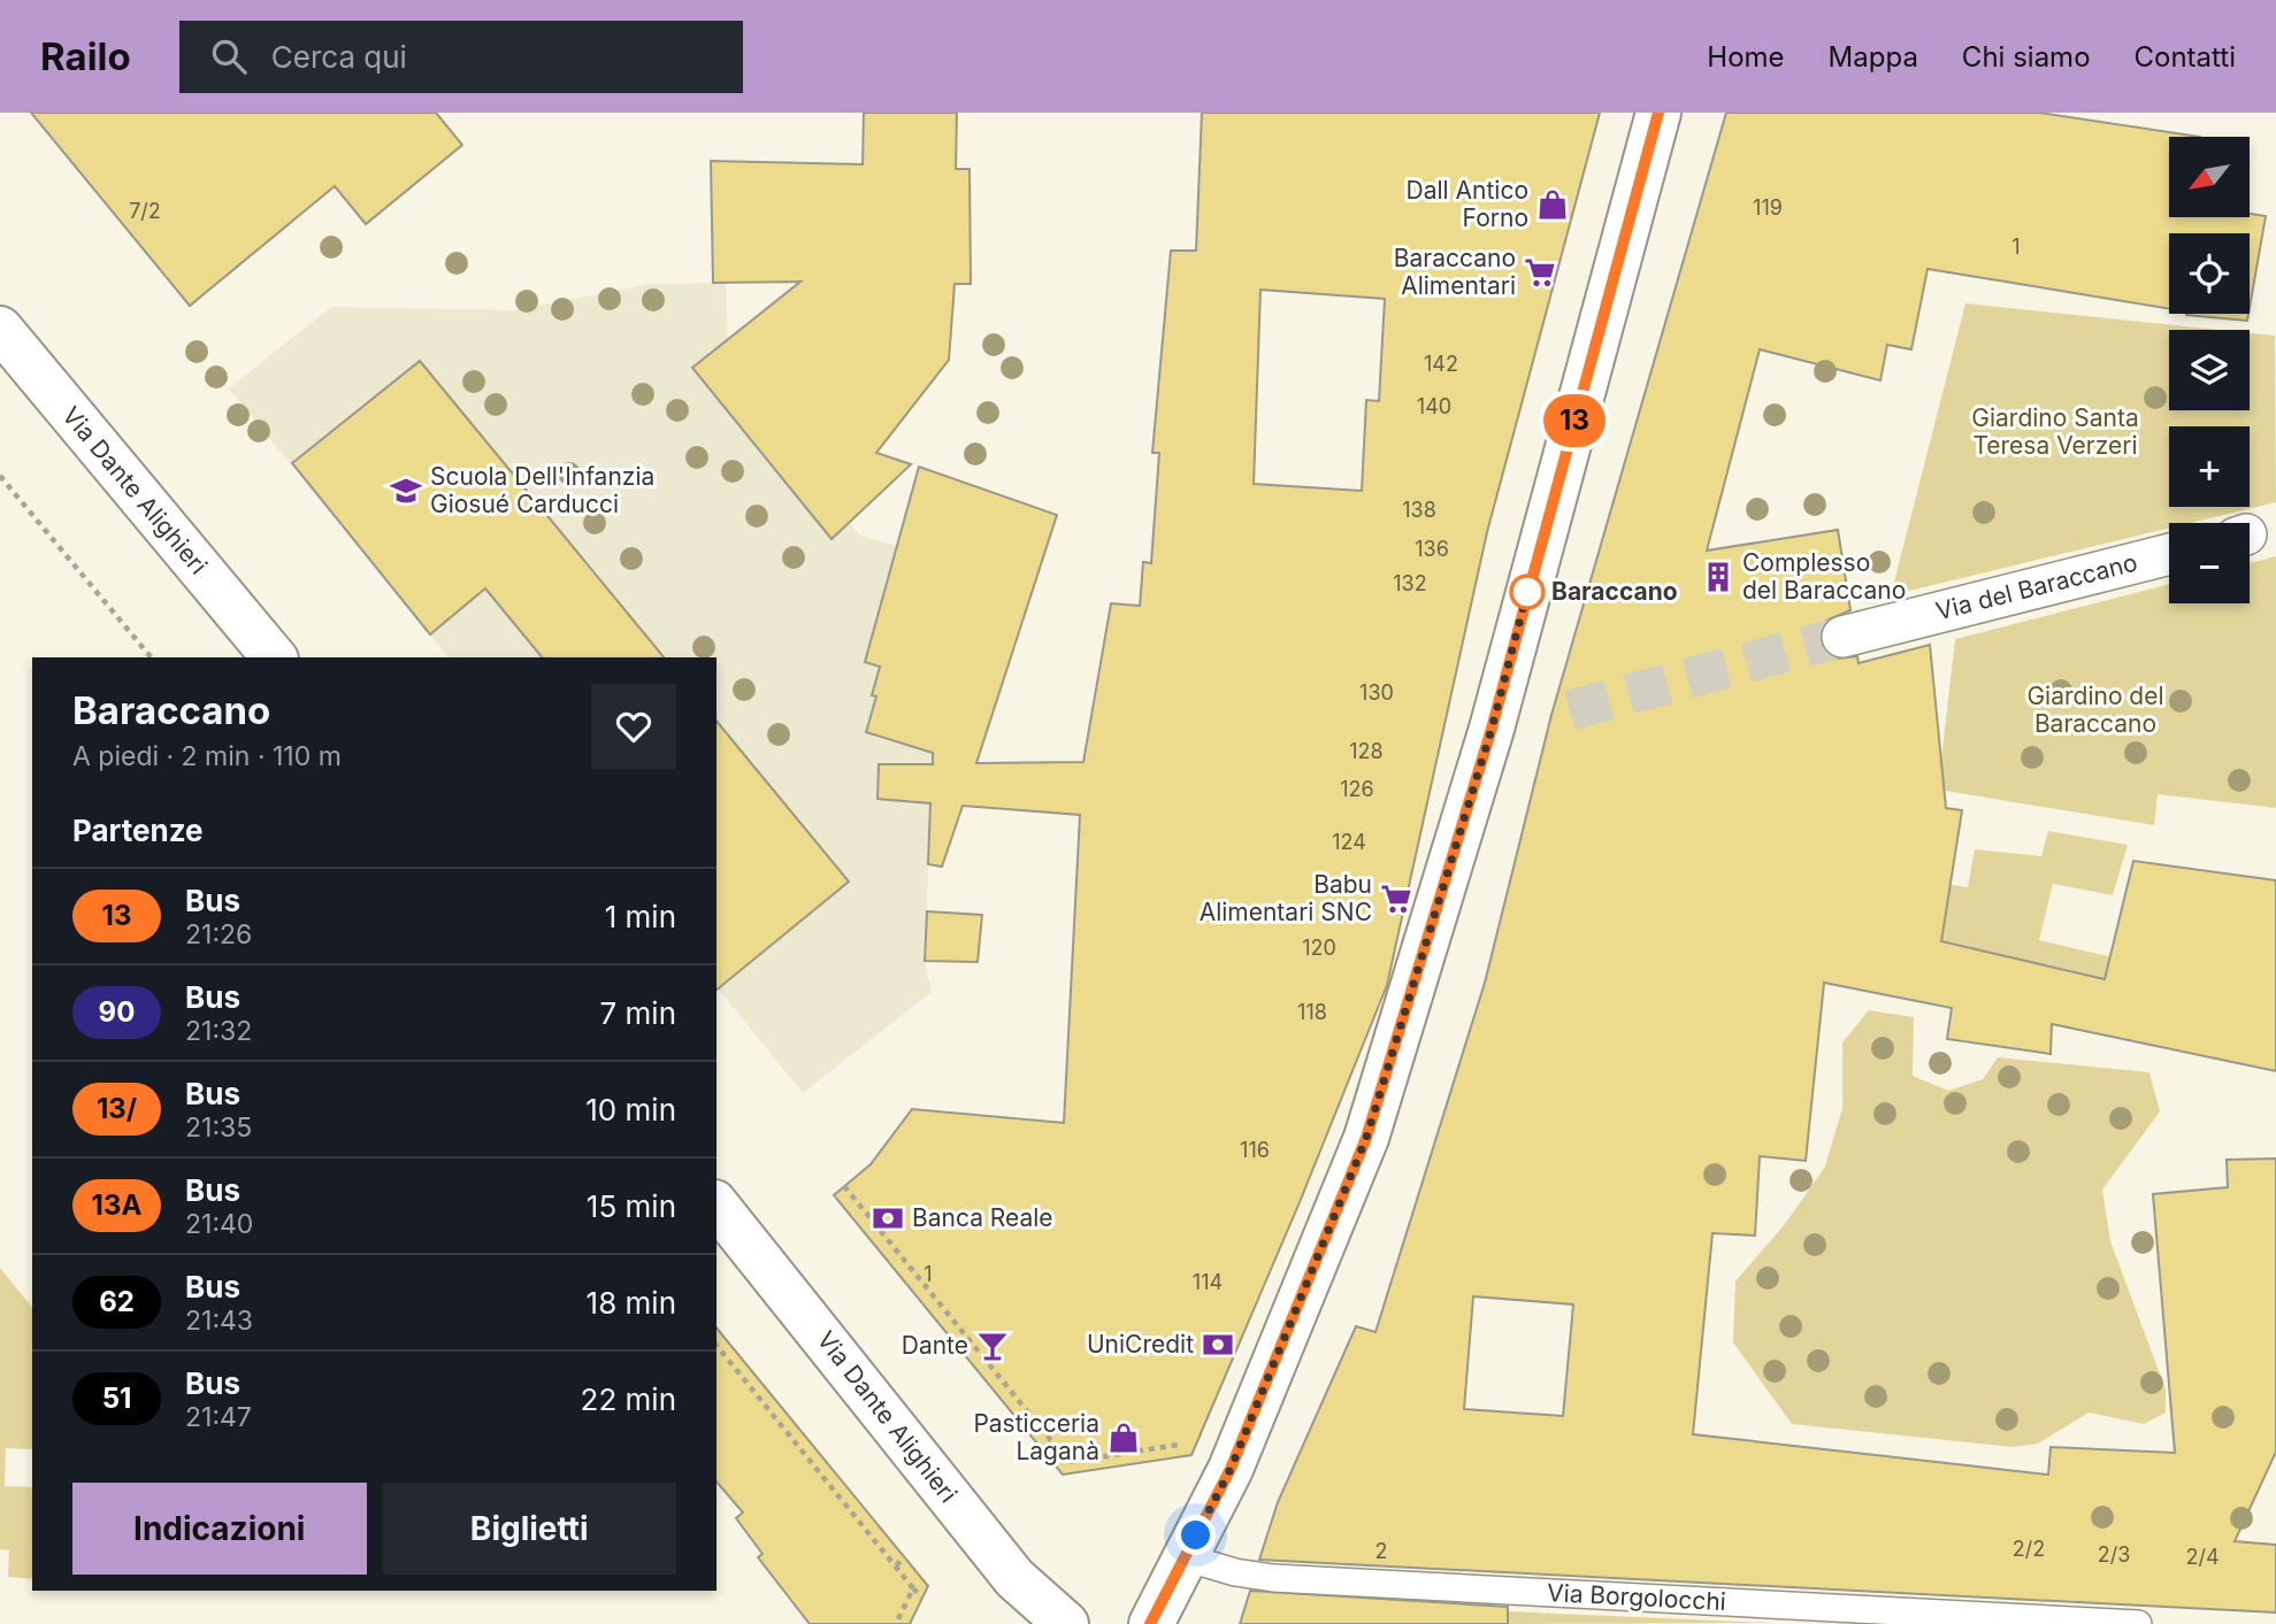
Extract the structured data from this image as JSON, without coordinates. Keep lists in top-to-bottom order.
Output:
{
  "streets": {
    "street": ["Via Dante Alighieri", "Via del Baraccano"],
    "lane": ["Via Borgolocchi"]
  },
  "parks": ["Giardino Santa Teresa Verzeri", "Giardino del Baraccano"],
  "places": {
    "shop": ["Dall Antico Forno", "Pasticceria Laganà"],
    "supermarket": ["Baraccano Alimentari", "Babu Alimentari SNC"],
    "school or university": ["Scuola Dell'Infanzia Giosué Carducci"],
    "building": ["Complesso del Baraccano"],
    "other": ["Baraccano"],
    "bank": ["Banca Reale", "UniCredit"],
    "bar": ["Dante"]
  },
  "lines": ["bus line 13"],
  "house_numbers": [
    "119",
    "7/2",
    "1",
    "142",
    "140",
    "138",
    "136",
    "132",
    "130",
    "128",
    "126",
    "124",
    "120",
    "118",
    "116",
    "1",
    "114",
    "2/2",
    "2",
    "2/3",
    "2/4"
  ],
  "north": "bottom left",
  "page": {
    "header": "Railo",
    "search": "Cerca qui",
    "nav": [
      "Home",
      "Mappa",
      "Chi siamo",
      "Contatti"
    ],
    "on_map": "13",
    "map_buttons": ["+", "−"],
    "heading": [
      ["Baraccano", "A piedi · 2 min · 110 m"],
      "Partenze"
    ],
    "list": [
      {
        "mark": "13",
        "name": "Bus",
        "note": "21:26",
        "value": "1 min"
      },
      {
        "mark": "90",
        "name": "Bus",
        "note": "21:32",
        "value": "7 min"
      },
      {
        "mark": "13/",
        "name": "Bus",
        "note": "21:35",
        "value": "10 min"
      },
      {
        "mark": "13A",
        "name": "Bus",
        "note": "21:40",
        "value": "15 min"
      },
      {
        "mark": "62",
        "name": "Bus",
        "note": "21:43",
        "value": "18 min"
      },
      {
        "mark": "51",
        "name": "Bus",
        "note": "21:47",
        "value": "22 min"
      }
    ],
    "buttons": ["Indicazioni", "Biglietti"]
  }
}
